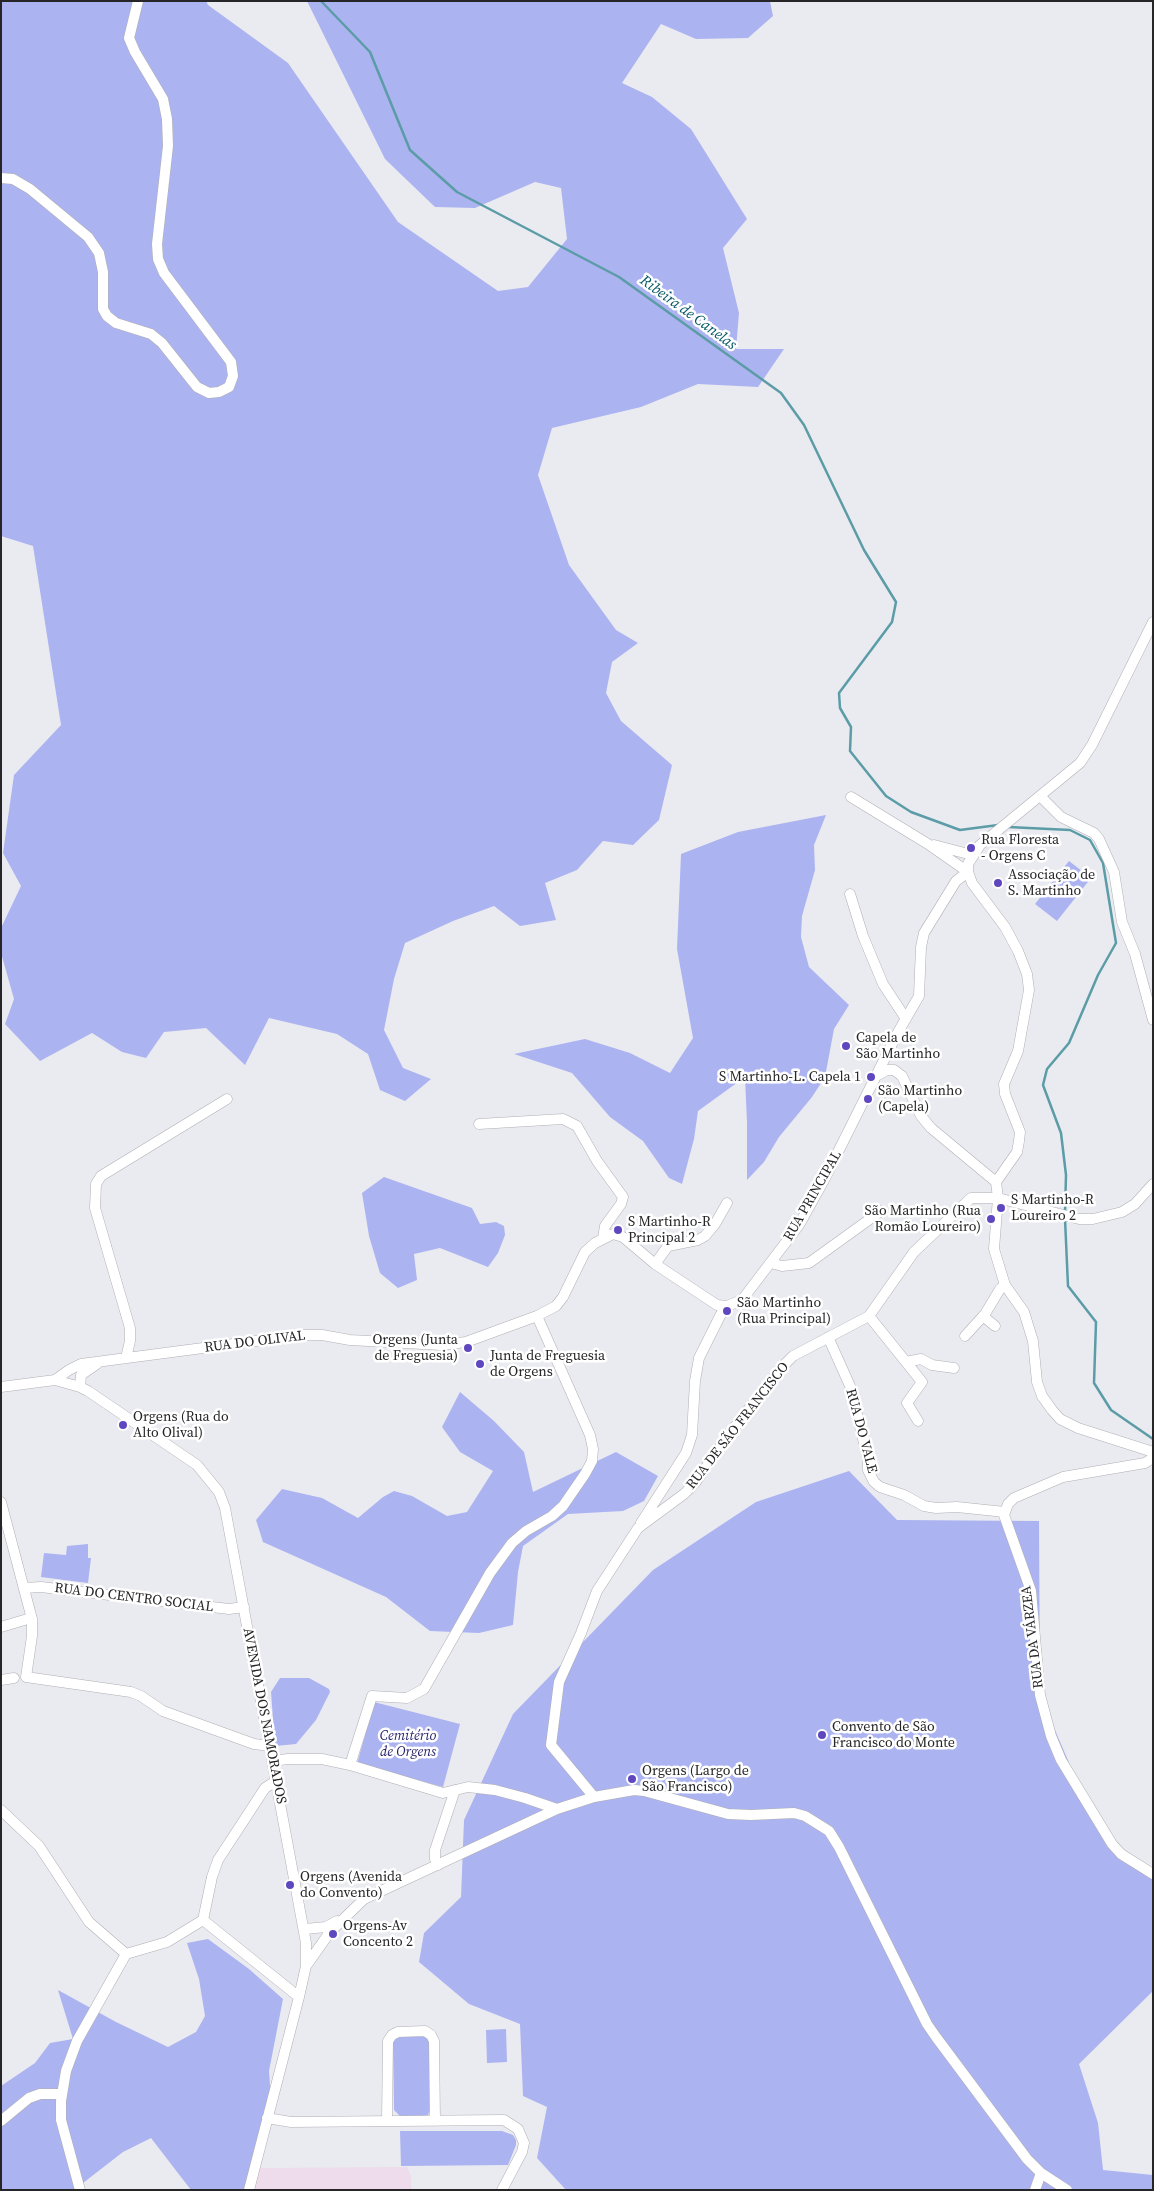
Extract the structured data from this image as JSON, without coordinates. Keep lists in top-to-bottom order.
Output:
{
  "streets": {
    "street": [
      "RUA PRINCIPAL",
      "RUA DO OLIVAL",
      "RUA DE SÃO FRANCISCO",
      "RUA DO VALE",
      "RUA DO CENTRO SOCIAL",
      "RUA DA VÁRZEA",
      "AVENIDA DOS NAMORADOS"
    ]
  },
  "crossings": [
    ["RUA DO OLIVAL", "AVENIDA DOS NAMORADOS"],
    ["RUA DE SÃO FRANCISCO", "RUA DO VALE"],
    ["RUA DO VALE", "RUA DA VÁRZEA"],
    ["RUA DO CENTRO SOCIAL", "AVENIDA DOS NAMORADOS"]
  ],
  "water": ["Ribeira de Canelas"],
  "parks": ["Cemitério de Orgens"],
  "places": [
    "Rua Floresta - Orgens C",
    "Associação de S. Martinho",
    "Capela de São Martinho",
    "S Martinho-L. Capela 1",
    "São Martinho (Capela)",
    "S Martinho-R Loureiro 2",
    "São Martinho (Rua Romão Loureiro)",
    "S Martinho-R Principal 2",
    "São Martinho (Rua Principal)",
    "Orgens (Junta de Freguesia)",
    "Junta de Freguesia de Orgens",
    "Orgens (Rua do Alto Olival)",
    "Convento de São Francisco do Monte",
    "Orgens (Largo de São Francisco)",
    "Orgens (Avenida do Convento)",
    "Orgens-Av Concento 2"
  ]
}
